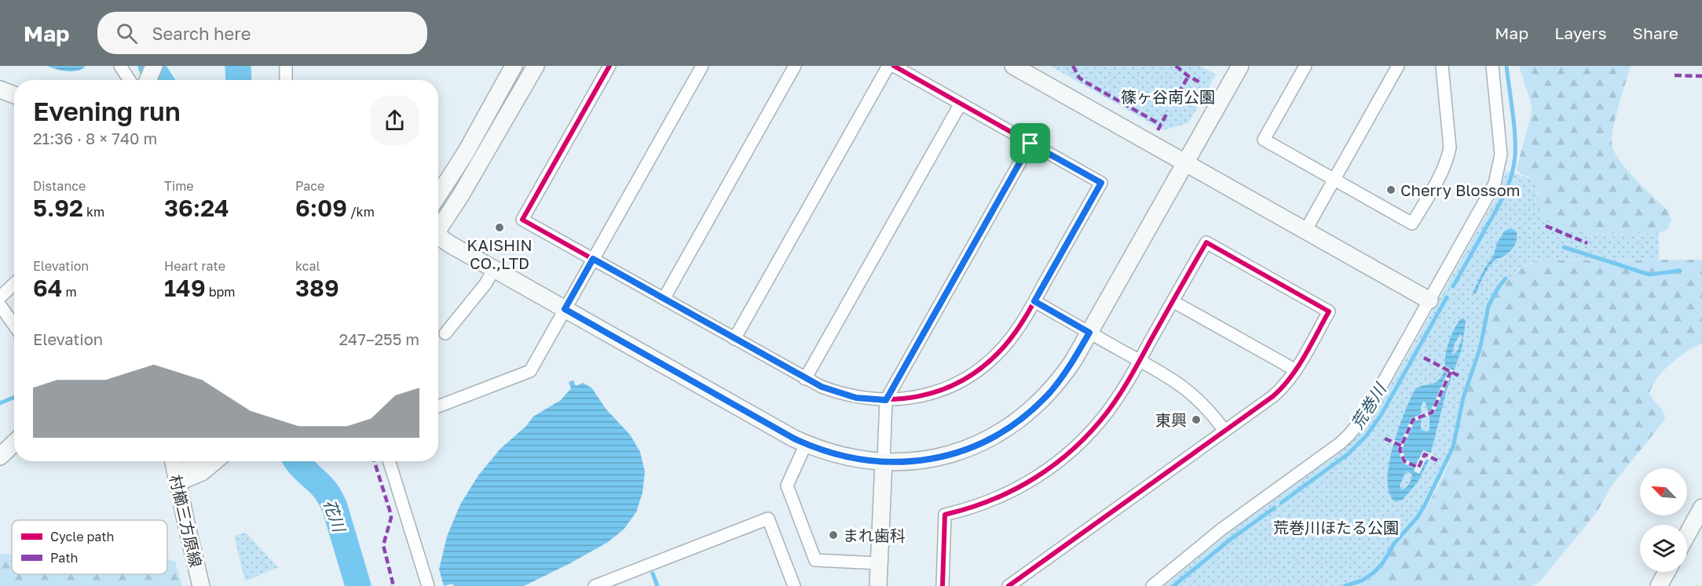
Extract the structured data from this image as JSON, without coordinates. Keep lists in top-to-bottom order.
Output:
{
  "streets": {
    "street": ["村櫛三方原線"]
  },
  "water": ["荒巻川", "花川"],
  "parks": ["篠ヶ谷南公園", "荒巻川ほたる公園"],
  "places": [
    "Cherry Blossom",
    "KAISHIN CO.,LTD",
    "東興",
    "まれ歯科"
  ],
  "legend": ["Cycle path", "Path"],
  "north": "top left",
  "page": {
    "header": "Map",
    "search": "Search here",
    "nav": ["Map", "Layers", "Share"],
    "heading": ["Evening run", "21:36 · 8 × 740 m"],
    "stats": [
      ["Distance", "5.92 km"],
      ["Time", "36:24"],
      ["Pace", "6:09 /km"],
      ["Elevation", "64 m"],
      ["Heart rate", "149 bpm"],
      ["kcal", "389"]
    ],
    "chart": ["Elevation", "247–255 m"]
  }
}
